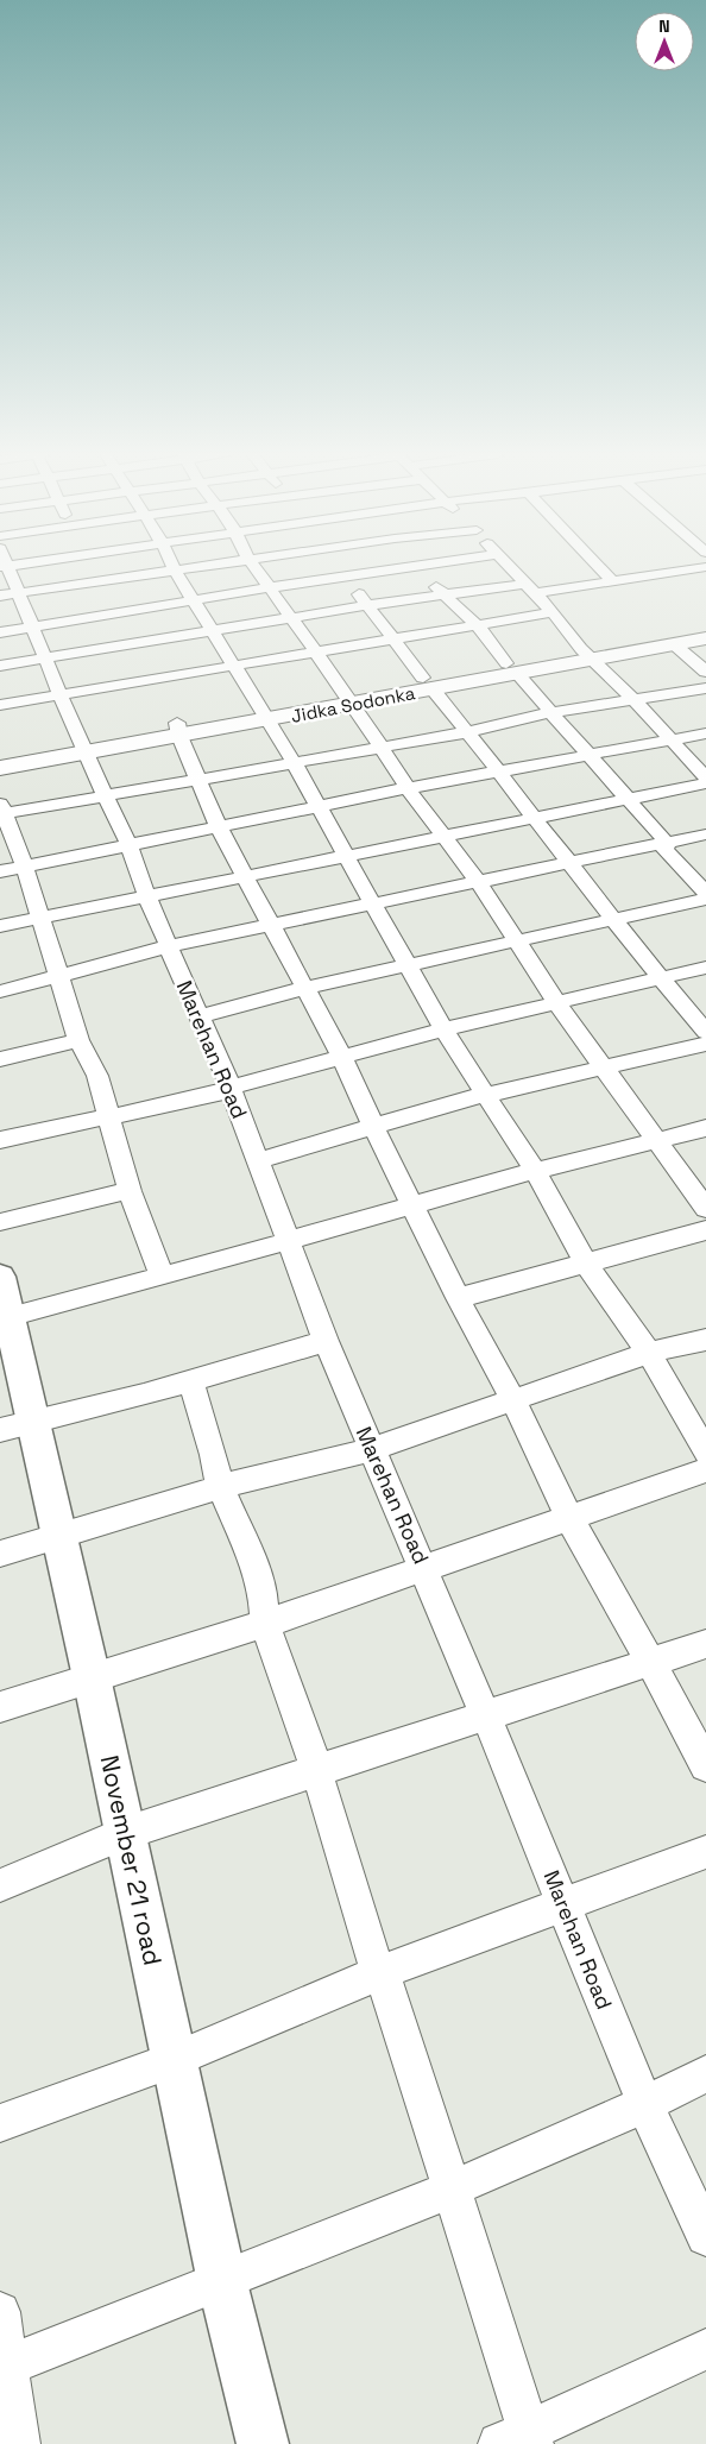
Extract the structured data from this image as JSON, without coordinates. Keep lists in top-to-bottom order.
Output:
{
  "streets": {
    "main road": ["Jidka Sodonka"],
    "street": ["Marehan Road", "November 21 road"]
  },
  "crossings": [
    ["Jidka Sodonka", "Marehan Road"]
  ],
  "north": "top"
}
